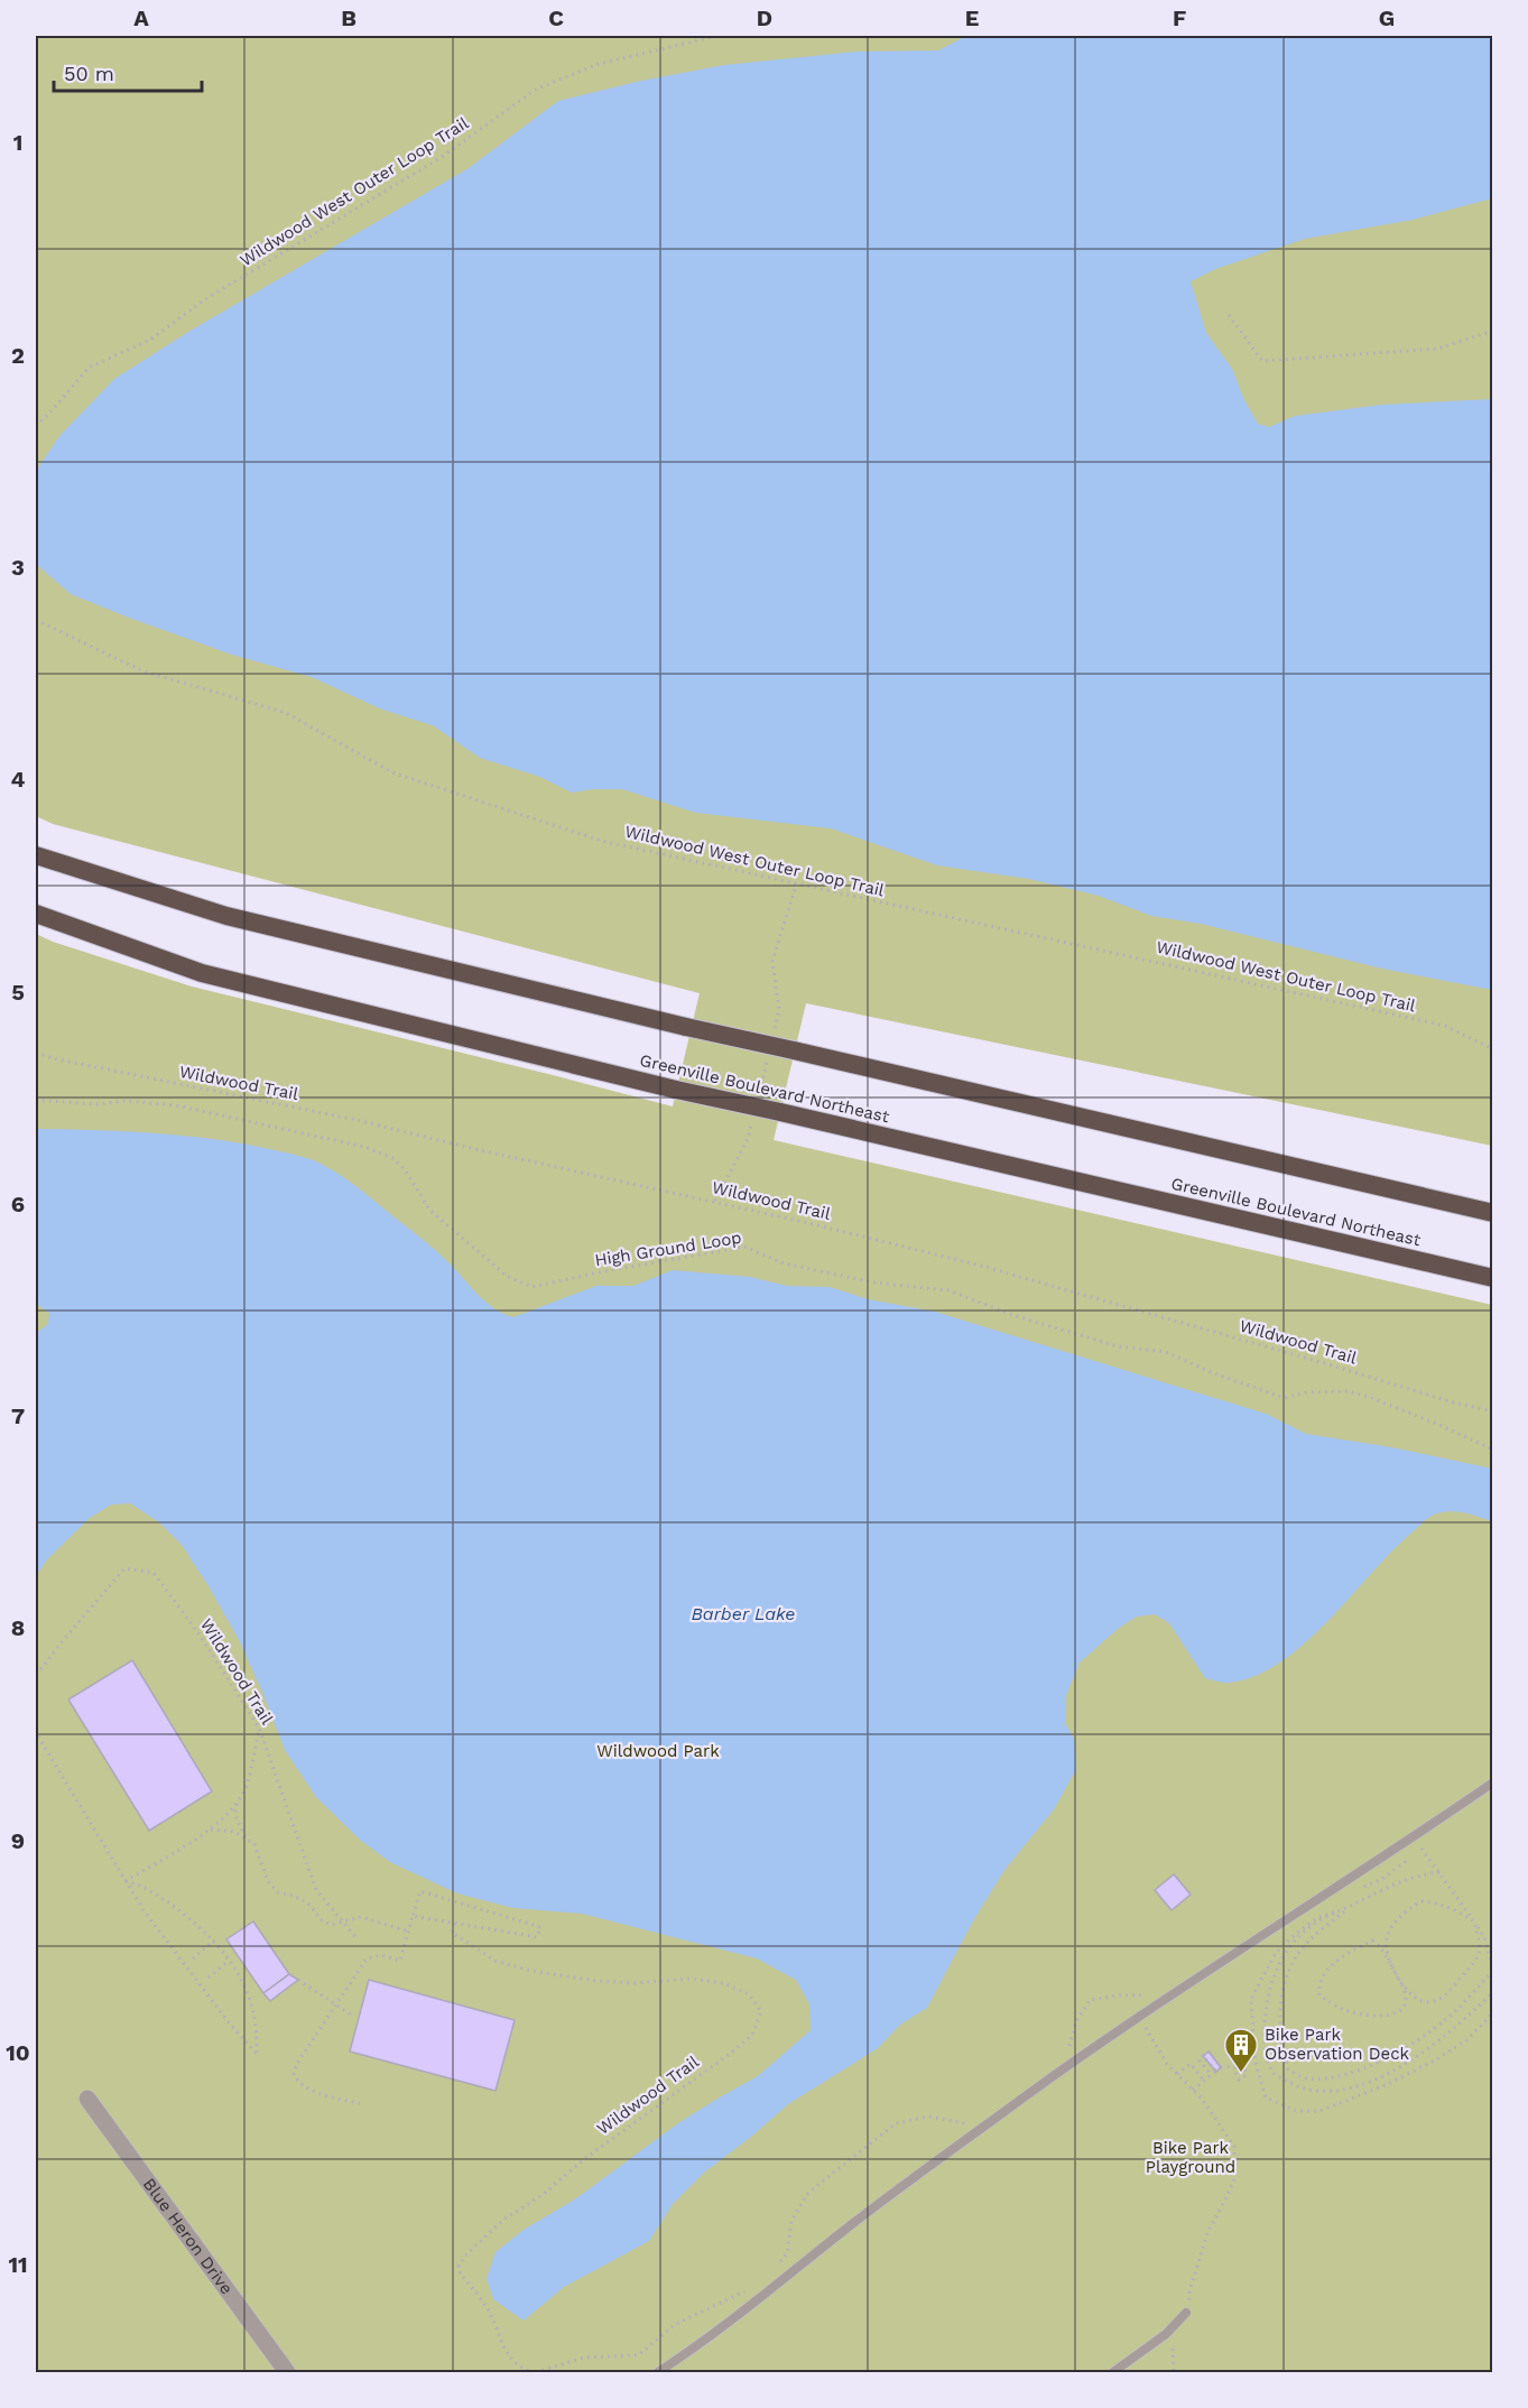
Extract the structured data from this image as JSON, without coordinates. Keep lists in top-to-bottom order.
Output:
{
  "streets": {
    "highway": ["Greenville Boulevard Northeast"],
    "street": ["Blue Heron Drive"],
    "path": ["Wildwood West Outer Loop Trail", "Wildwood Trail", "High Ground Loop"]
  },
  "water": ["Barber Lake"],
  "parks": ["Wildwood Park", "Bike Park Playground"],
  "places": {
    "building": ["Bike Park Observation Deck"]
  },
  "scale_bar": "50 m",
  "grid": {
    "columns": [
      "A",
      "B",
      "C",
      "D",
      "E",
      "F",
      "G"
    ],
    "rows": [
      "1",
      "2",
      "3",
      "4",
      "5",
      "6",
      "7",
      "8",
      "9",
      "10",
      "11"
    ]
  }
}
